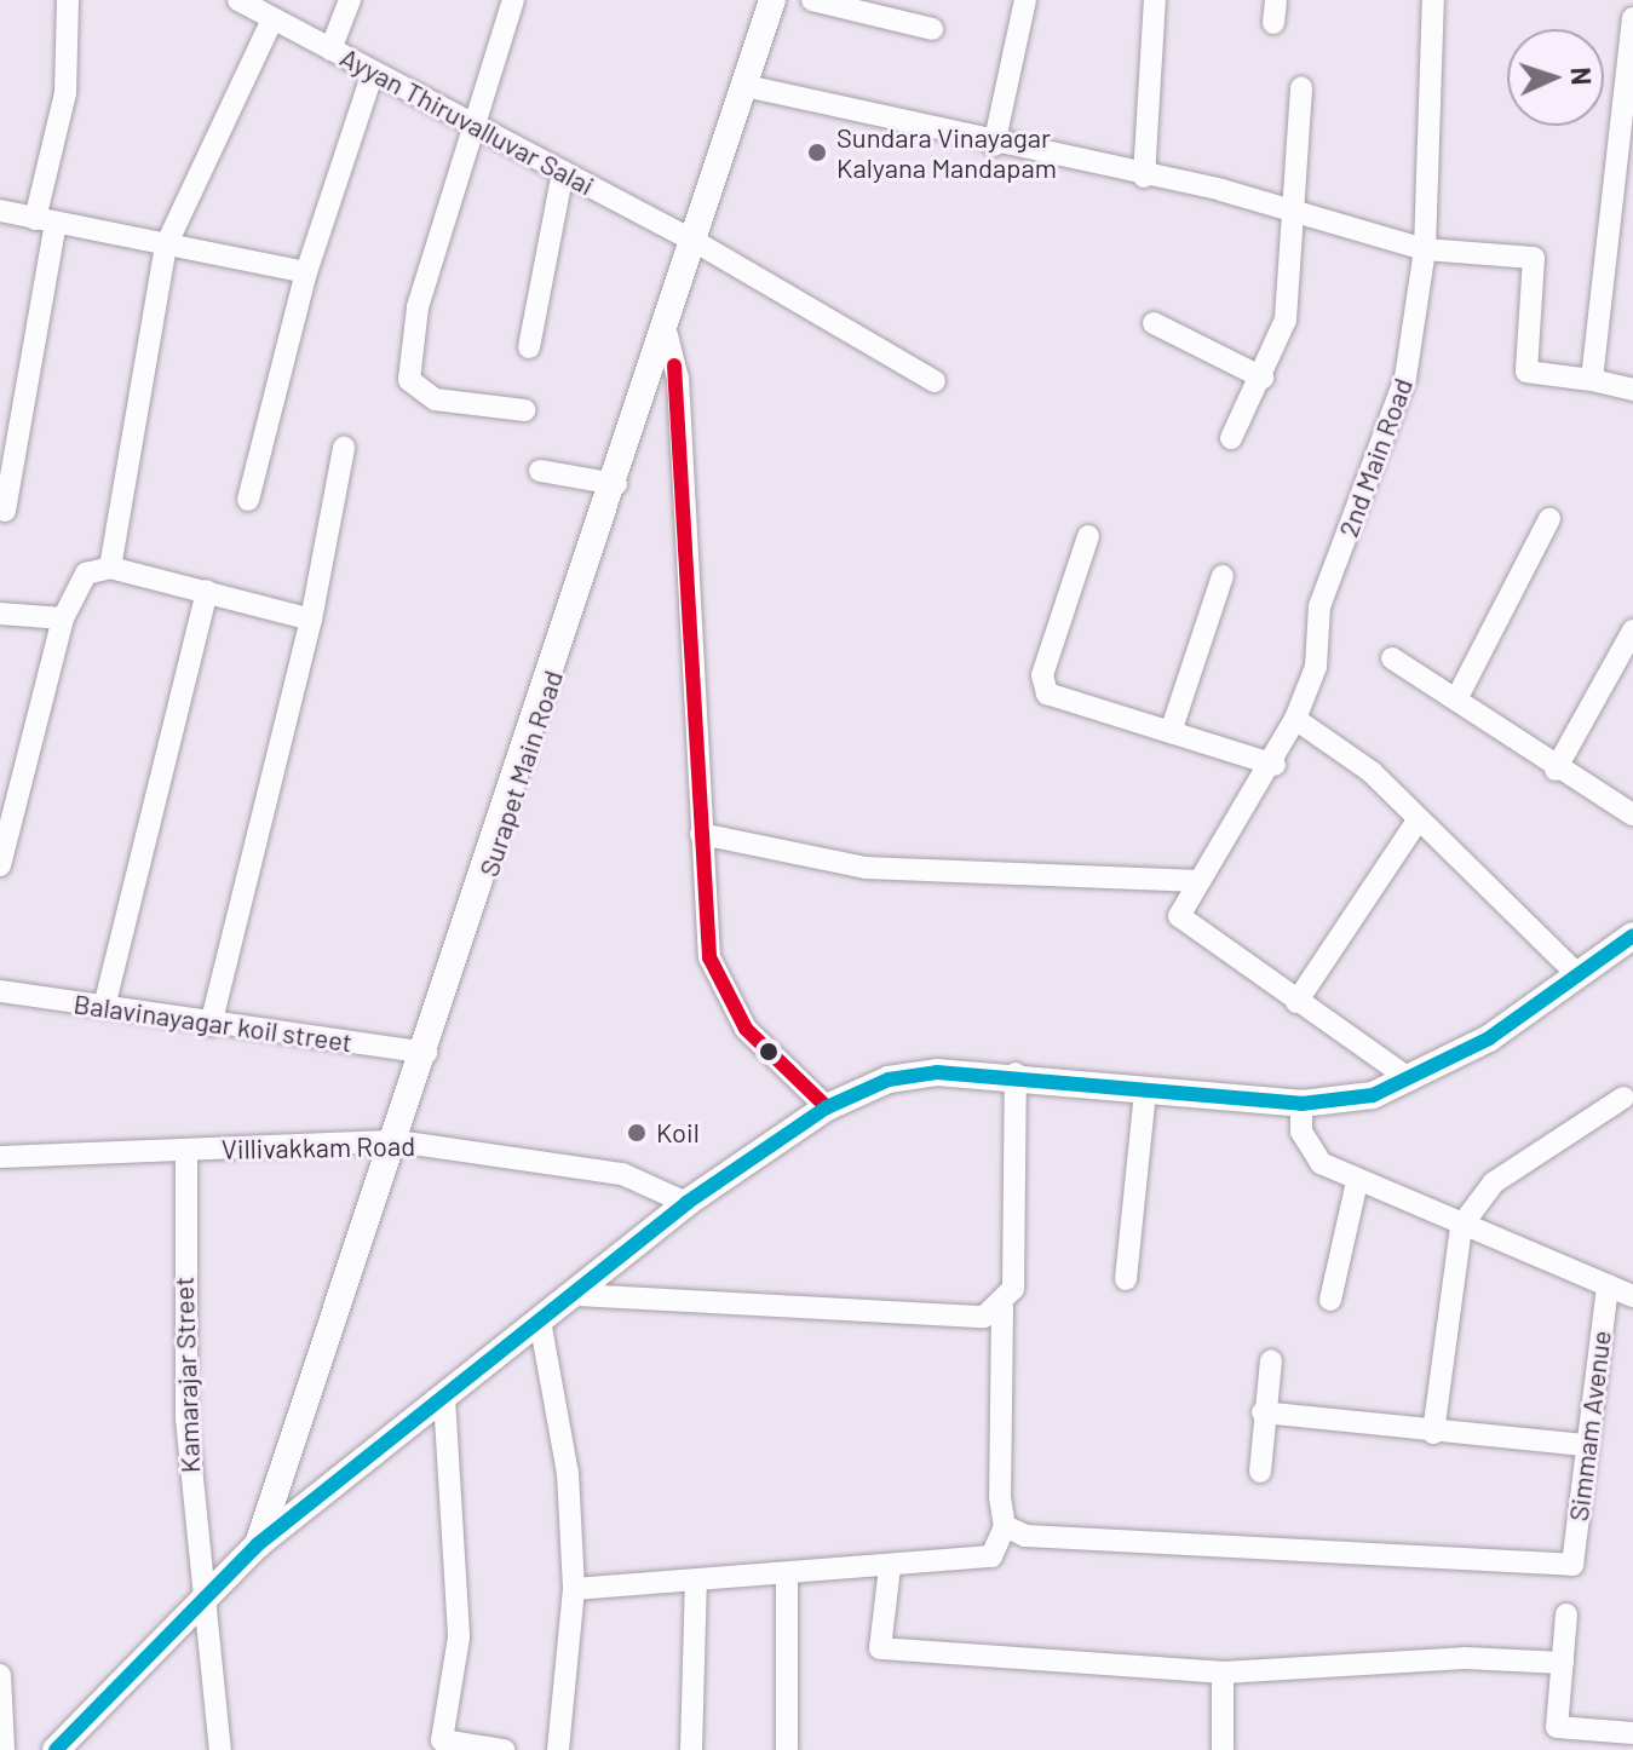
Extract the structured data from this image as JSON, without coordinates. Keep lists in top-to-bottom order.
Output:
{
  "streets": {
    "main road": ["Surapet Main Road"],
    "street": [
      "Ayyan Thiruvalluvar Salai",
      "2nd Main Road",
      "Balavinayagar koil street",
      "Villivakkam Road",
      "Kamarajar Street",
      "Simmam Avenue"
    ]
  },
  "crossings": [
    ["Ayyan Thiruvalluvar Salai", "Surapet Main Road"],
    ["Surapet Main Road", "Balavinayagar koil street"],
    ["Surapet Main Road", "Villivakkam Road"],
    ["Villivakkam Road", "Kamarajar Street"]
  ],
  "places": ["Sundara Vinayagar Kalyana Mandapam", "Koil"],
  "north": "right"
}
